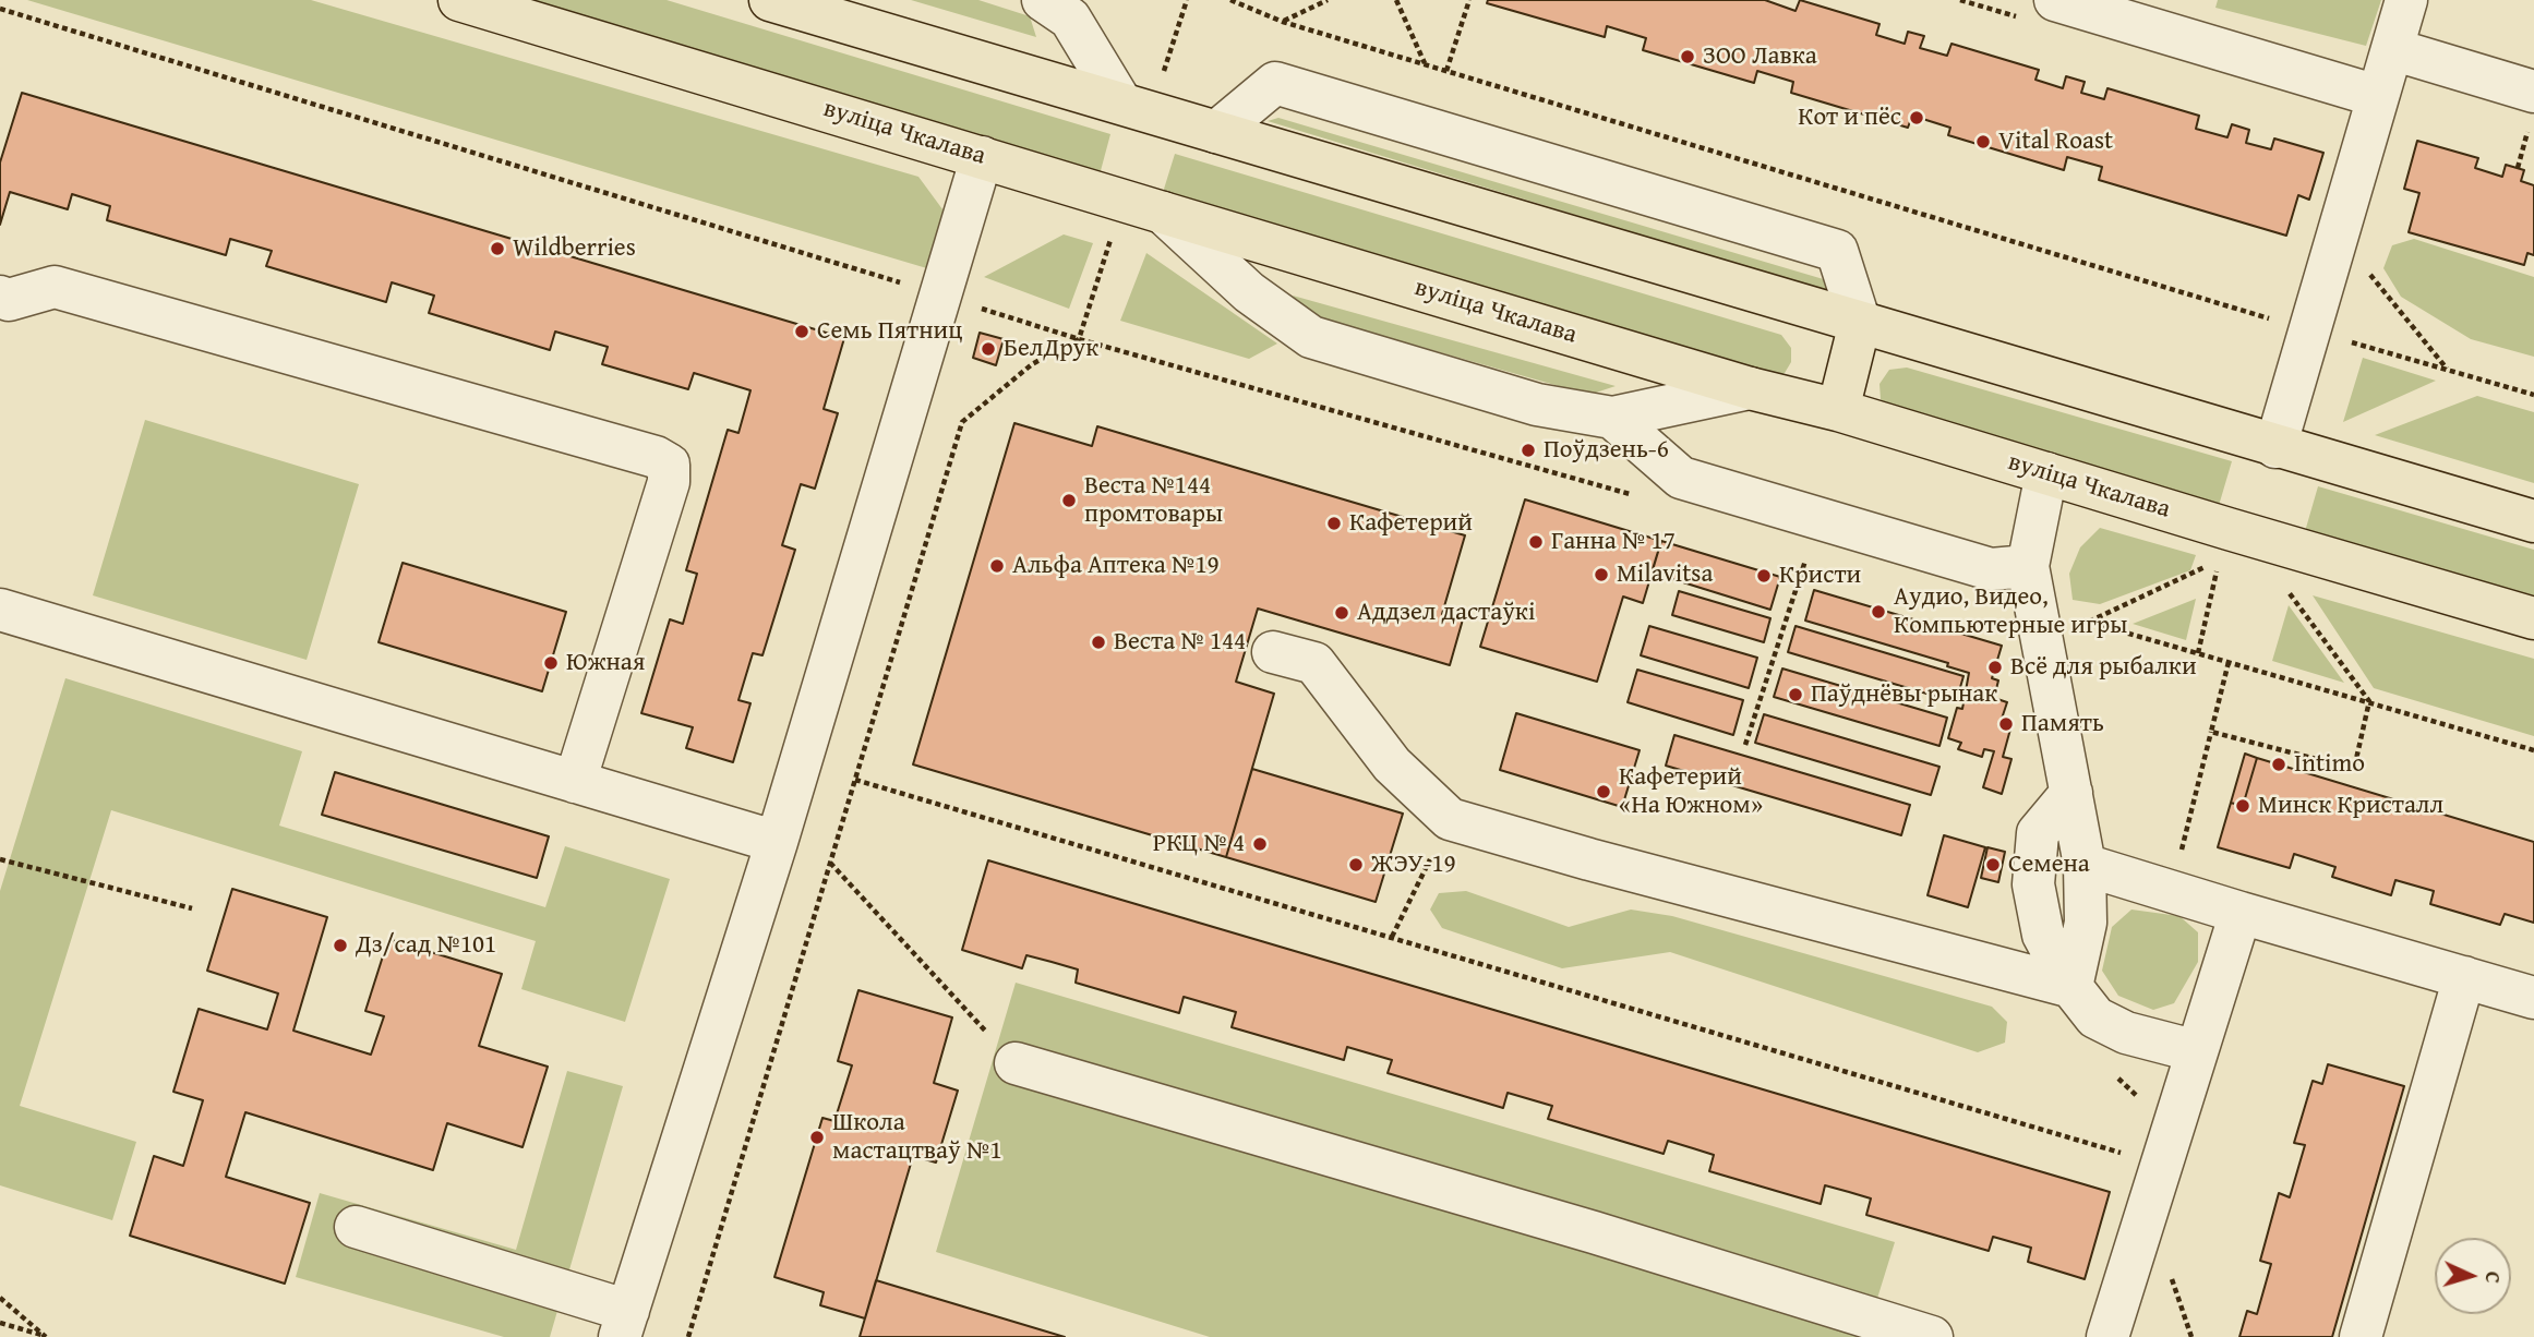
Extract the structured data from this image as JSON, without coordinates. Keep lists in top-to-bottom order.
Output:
{
  "streets": {
    "main road": ["вуліца Чкалава"]
  },
  "places": [
    "ЗОО Лавка",
    "Кот и пёс",
    "Vital Roast",
    "Wildberries",
    "Семь Пятниц",
    "БелДрук",
    "Поўдзень-6",
    "Веста №144 промтовары",
    "Кафетерий",
    "Ганна № 17",
    "Альфа Аптека №19",
    "Milavitsa",
    "Кристи",
    "Аудио, Видео, Компьютерные игры",
    "Аддзел дастаўкі",
    "Веста № 144",
    "Южная",
    "Всё для рыбалки",
    "Паўднёвы рынак",
    "Память",
    "Intimo",
    "Кафетерий «На Южном»",
    "Минск Кристалл",
    "РКЦ № 4",
    "ЖЭУ-19",
    "Семена",
    "Дз/сад №101",
    "Школа мастацтваў №1"
  ],
  "north": "right"
}
